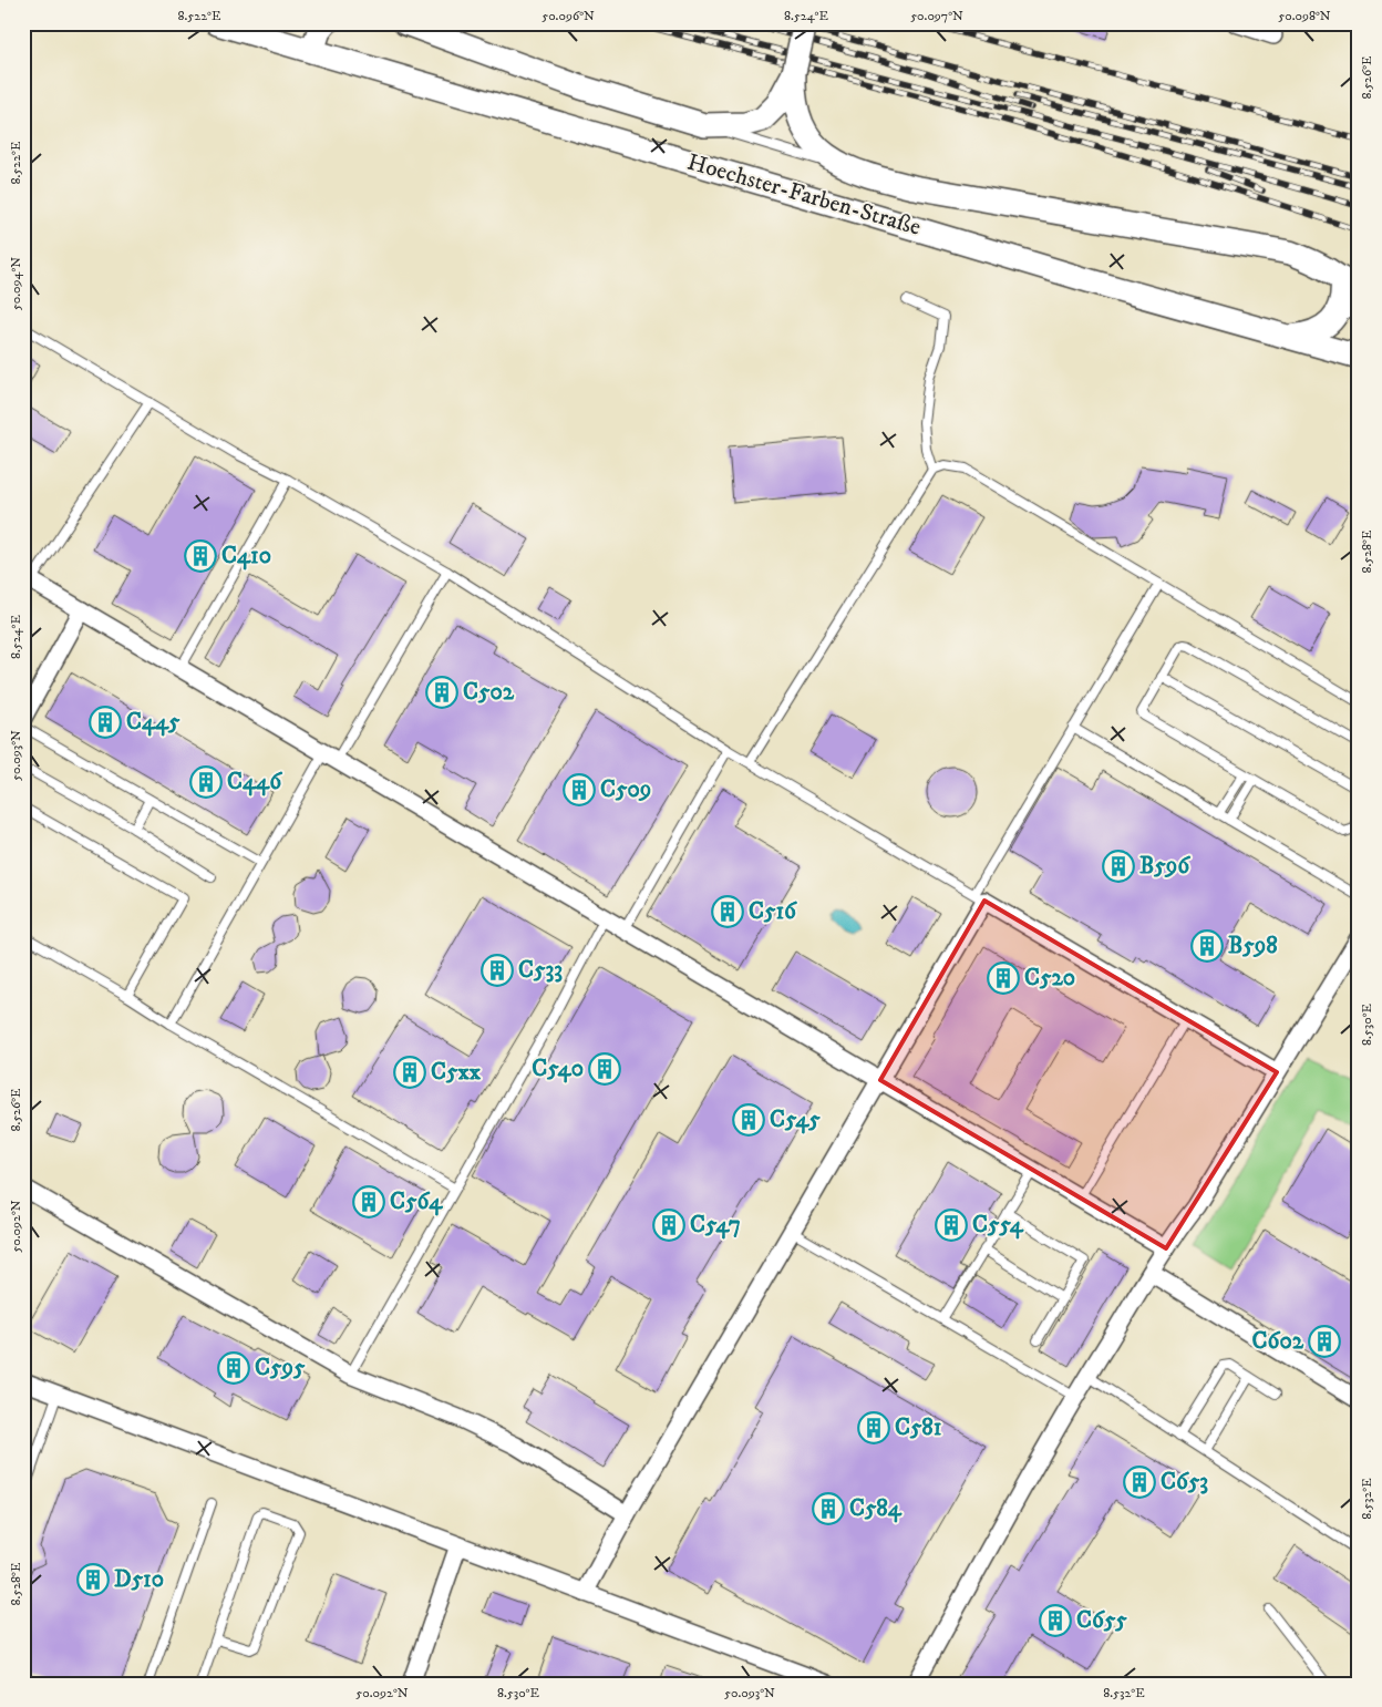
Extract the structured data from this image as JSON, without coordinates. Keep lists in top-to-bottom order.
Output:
{
  "streets": {
    "main road": ["Hoechster-Farben-Straße"]
  },
  "places": {
    "building": [
      "C410",
      "C502",
      "C445",
      "C446",
      "C509",
      "B596",
      "C516",
      "B598",
      "C533",
      "C520",
      "C540",
      "C5xx",
      "C545",
      "C564",
      "C547",
      "C554",
      "C602",
      "C595",
      "C581",
      "C653",
      "C584",
      "D510",
      "C655"
    ]
  },
  "coordinates": [
    "8.522°E",
    "50.096°N",
    "8.524°E",
    "50.097°N",
    "50.098°N",
    "8.526°E",
    "50.094°N",
    "8.528°E",
    "50.093°N",
    "8.530°E",
    "50.092°N",
    "8.532°E"
  ]
}
